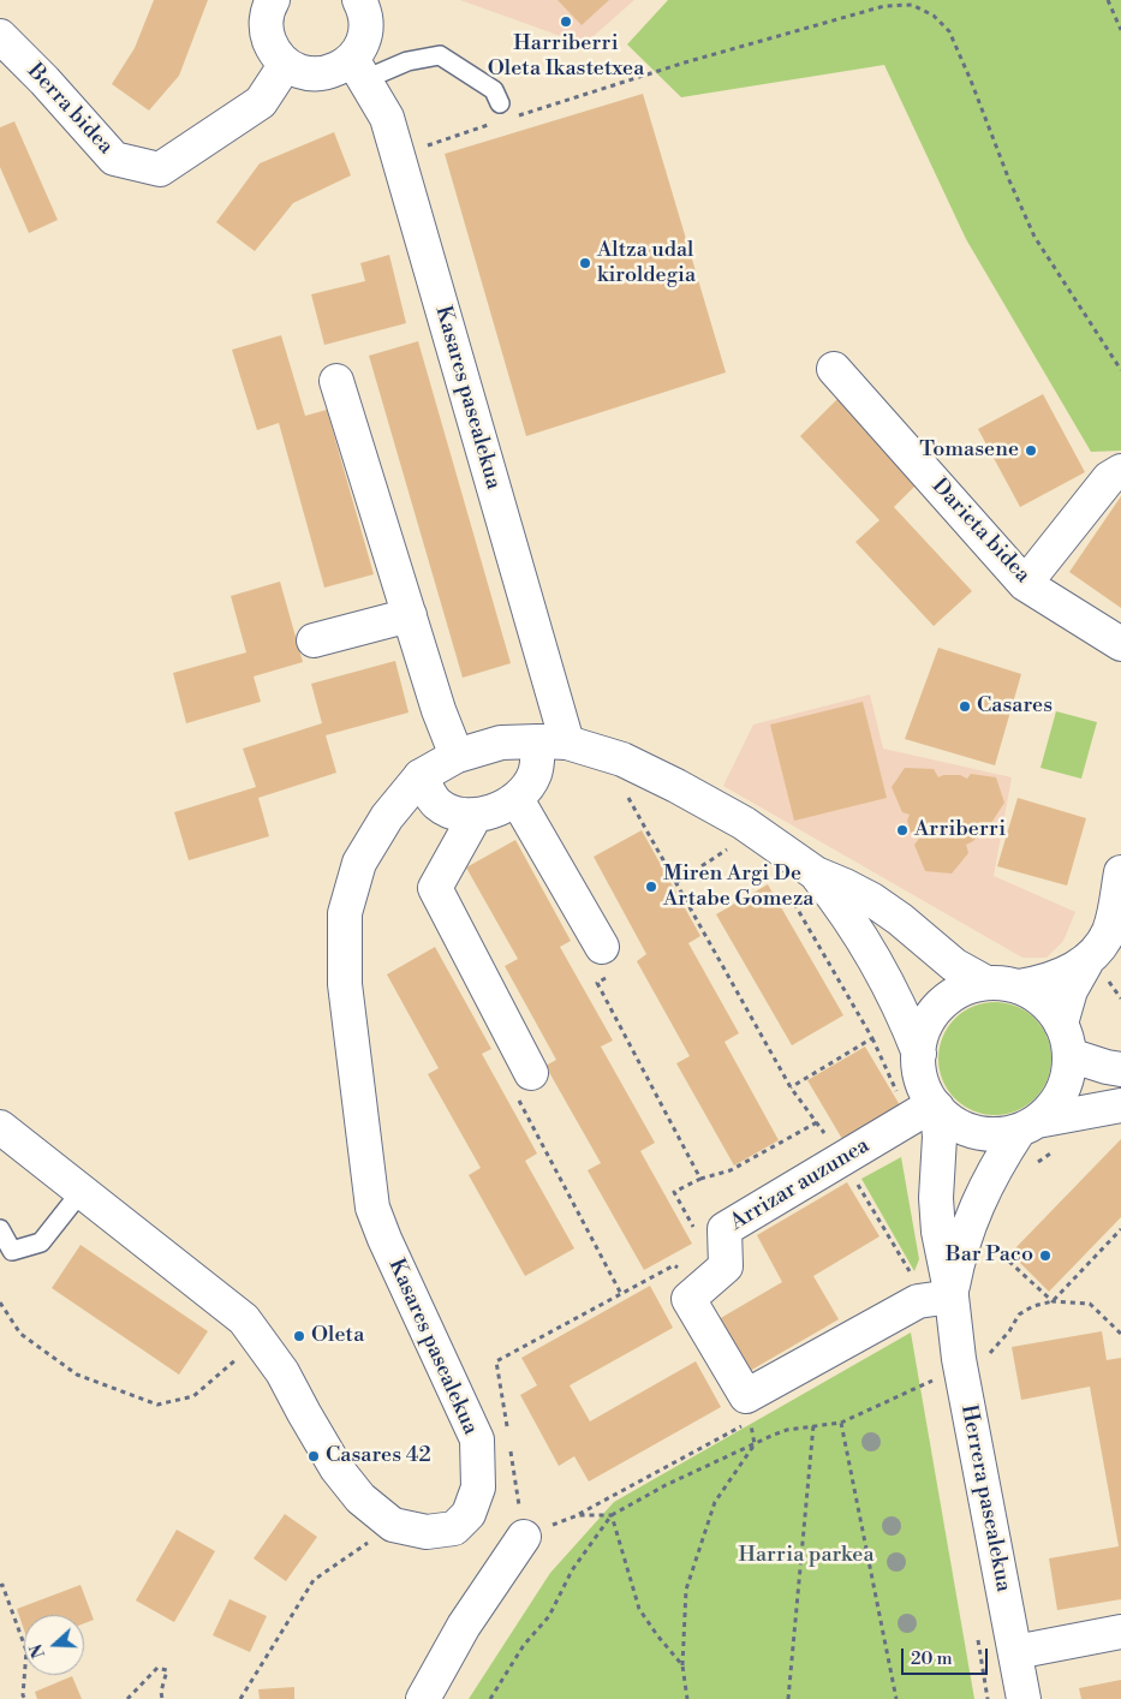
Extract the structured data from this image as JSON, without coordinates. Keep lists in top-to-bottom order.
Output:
{
  "streets": {
    "street": [
      "Berra bidea",
      "Kasares pasealekua",
      "Darieta bidea",
      "Arrizar auzunea",
      "Herrera pasealekua"
    ]
  },
  "crossings": [
    ["Kasares pasealekua", "Arrizar auzunea"],
    ["Kasares pasealekua", "Herrera pasealekua"],
    ["Arrizar auzunea", "Herrera pasealekua"]
  ],
  "parks": ["Harria parkea"],
  "places": [
    "Harriberri Oleta Ikastetxea",
    "Altza udal kiroldegia",
    "Tomasene",
    "Casares",
    "Arriberri",
    "Miren Argi De Artabe Gomeza",
    "Bar Paco",
    "Oleta",
    "Casares 42"
  ],
  "scale_bar": "20 m",
  "north": "left"
}
